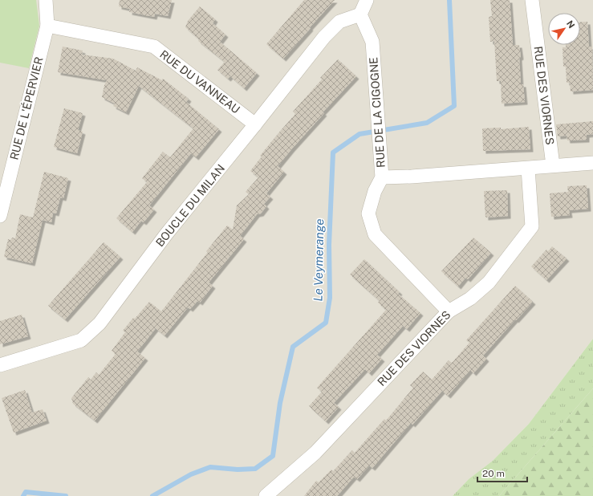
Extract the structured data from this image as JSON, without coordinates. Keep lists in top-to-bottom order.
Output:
{
  "streets": {
    "street": [
      "RUE DU VANNEAU",
      "RUE DES VIORNES",
      "RUE DE L'ÉPERVIER",
      "RUE DE LA CIGOGNE",
      "BOUCLE DU MILAN"
    ]
  },
  "crossings": [
    ["RUE DU VANNEAU", "RUE DE L'ÉPERVIER"],
    ["RUE DU VANNEAU", "BOUCLE DU MILAN"],
    ["RUE DES VIORNES", "RUE DE LA CIGOGNE"],
    ["RUE DE LA CIGOGNE", "BOUCLE DU MILAN"]
  ],
  "water": ["Le Veymerange"],
  "scale_bar": "20 m",
  "north": "top right"
}
